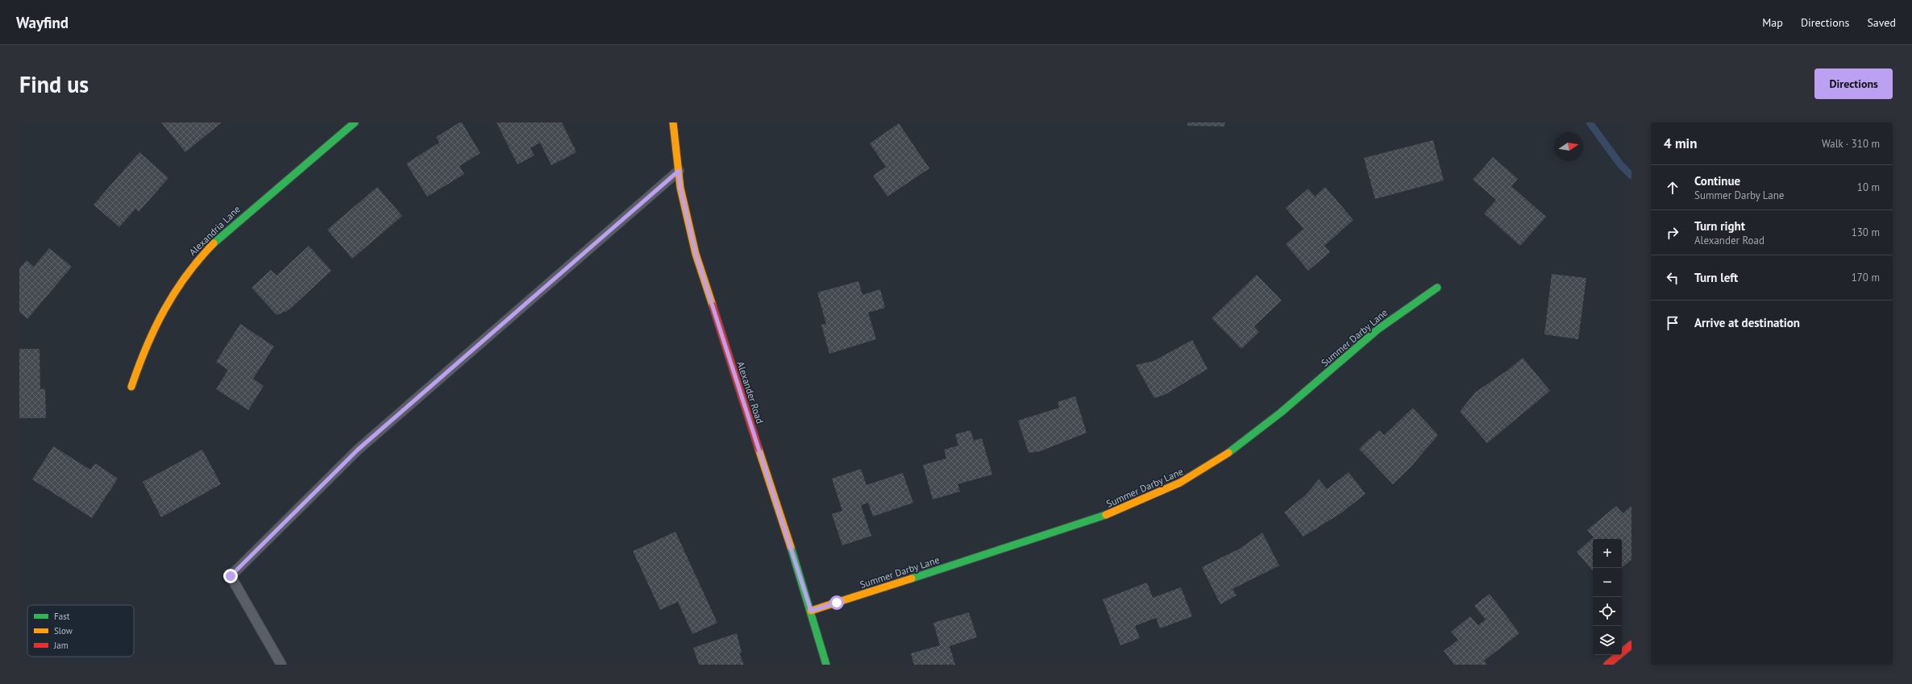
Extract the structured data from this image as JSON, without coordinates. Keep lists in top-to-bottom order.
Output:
{
  "streets": {
    "street": ["Alexandria Lane", "Summer Darby Lane", "Alexander Road"]
  },
  "crossings": [
    ["Summer Darby Lane", "Alexander Road"]
  ],
  "legend": ["Fast", "Slow", "Jam"],
  "north": "right",
  "page": {
    "header": "Wayfind",
    "nav": ["Map", "Directions", "Saved"],
    "buttons": "Directions",
    "title": "Find us",
    "heading": ["4 min", "Walk · 310 m"],
    "list": [
      ["Continue", "Summer Darby Lane", "10 m"],
      ["Turn right", "Alexander Road", "130 m"],
      ["Turn left", "170 m"],
      "Arrive at destination"
    ],
    "map_buttons": ["+", "−"]
  }
}
